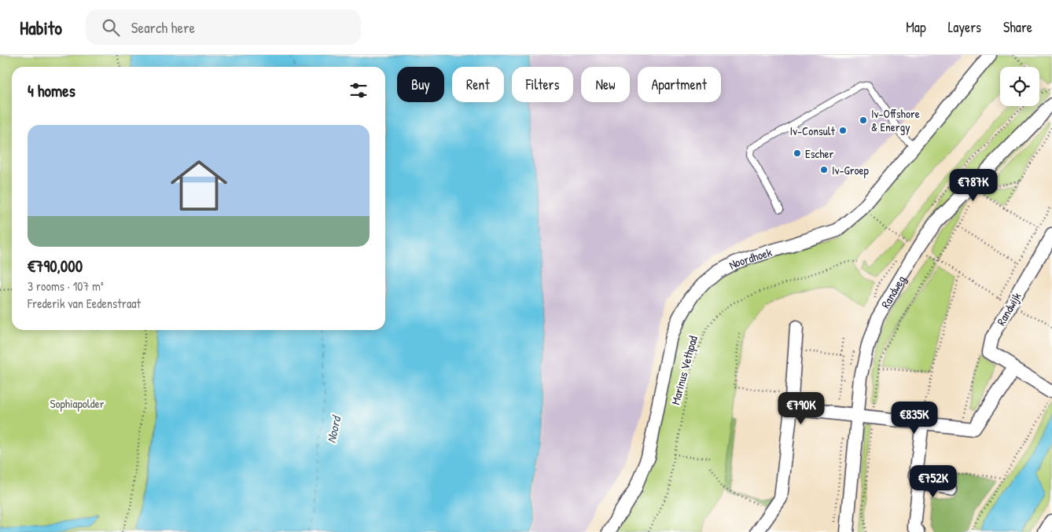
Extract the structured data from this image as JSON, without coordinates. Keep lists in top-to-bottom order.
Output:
{
  "streets": {
    "street": ["Noordhoek", "Randweg", "Randwijk"],
    "path": ["Marinus Vethpad"]
  },
  "water": ["Noord"],
  "parks": ["Sophiapolder"],
  "places": [
    "Iv-Offshore & Energy",
    "Iv-Consult",
    "Escher",
    "Iv-Groep"
  ],
  "page": {
    "header": "Habito",
    "search": "Search here",
    "nav": ["Map", "Layers", "Share"],
    "chip": [
      "Buy",
      "Rent",
      "Filters",
      "New",
      "Apartment"
    ],
    "heading": "4 homes",
    "list": [
      {
        "name": "€790,000",
        "note": "3 rooms · 107 m² · Frederik van Eedenstraat"
      }
    ],
    "price": [
      "€787K",
      "€790K",
      "€835K",
      "€752K"
    ]
  }
}
